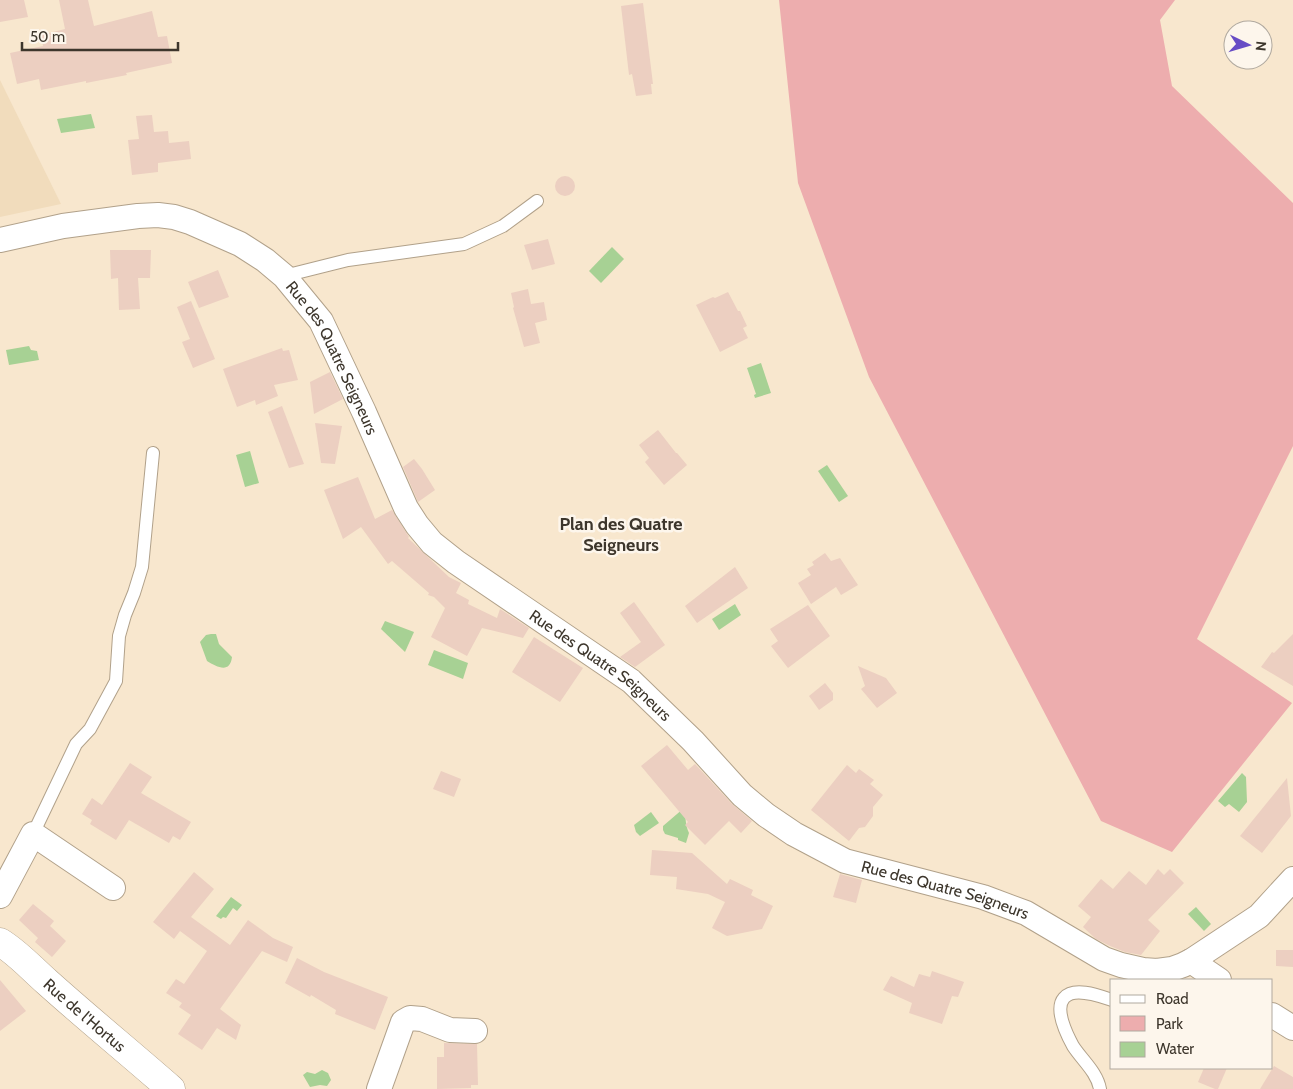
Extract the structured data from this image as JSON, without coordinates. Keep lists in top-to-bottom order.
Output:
{
  "streets": {
    "main road": ["Rue de l'Hortus"],
    "street": ["Rue des Quatre Seigneurs"]
  },
  "districts": ["Plan des Quatre Seigneurs"],
  "legend": ["Road", "Park", "Water"],
  "scale_bar": "50 m",
  "north": "right"
}
